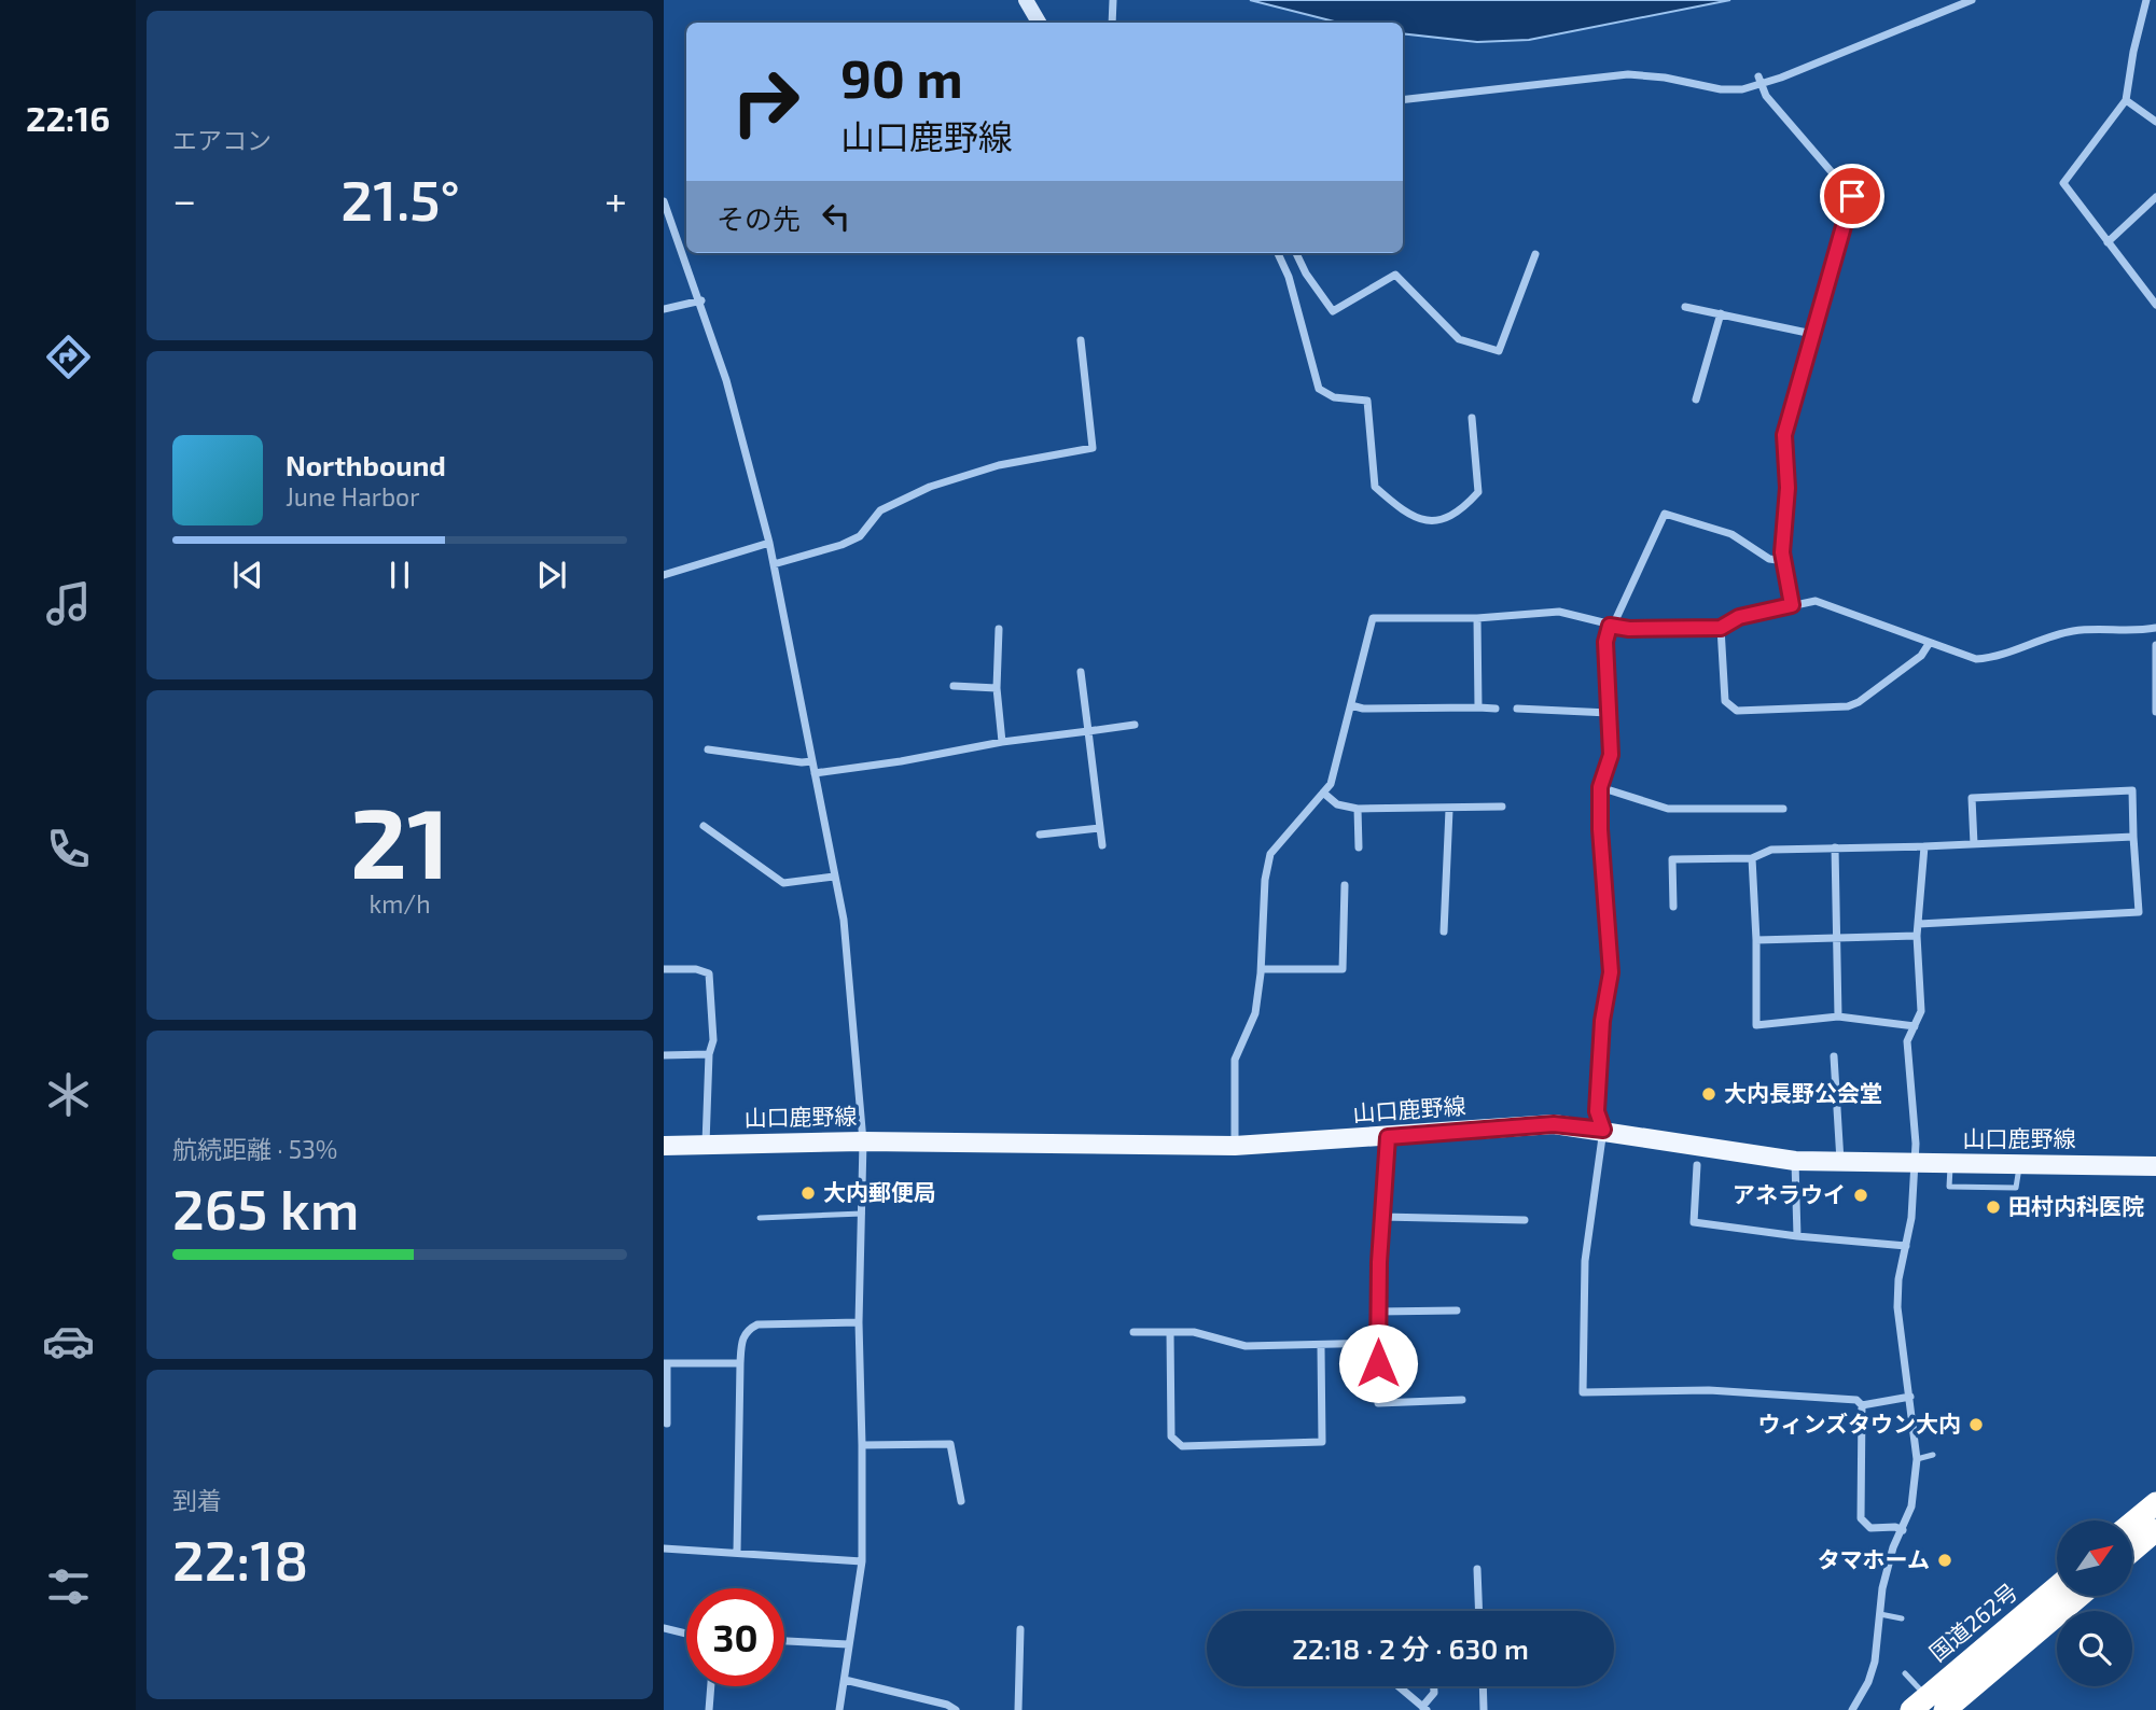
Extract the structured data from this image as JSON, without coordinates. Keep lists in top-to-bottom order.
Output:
{
  "streets": {
    "highway": ["国道262号"],
    "main road": ["山口鹿野線"]
  },
  "places": [
    "大内長野公会堂",
    "大内郵便局",
    "アネラウイ",
    "田村内科医院",
    "ウィンズタウン大内",
    "タマホーム"
  ],
  "north": "top right",
  "page": {
    "tabs": "22:16",
    "tile": [
      "エアコン",
      ["21", "km/h"],
      ["航続距離 · 53%", "265 km"],
      ["到着", "22:18"]
    ],
    "turn": ["90 m", "山口鹿野線"],
    "heat": ["−", "21.5°", "+"],
    "then": "その先",
    "song": ["Northbound", "June Harbor"],
    "limit": "30",
    "trip": "22:18 · 2 分 · 630 m"
  }
}
